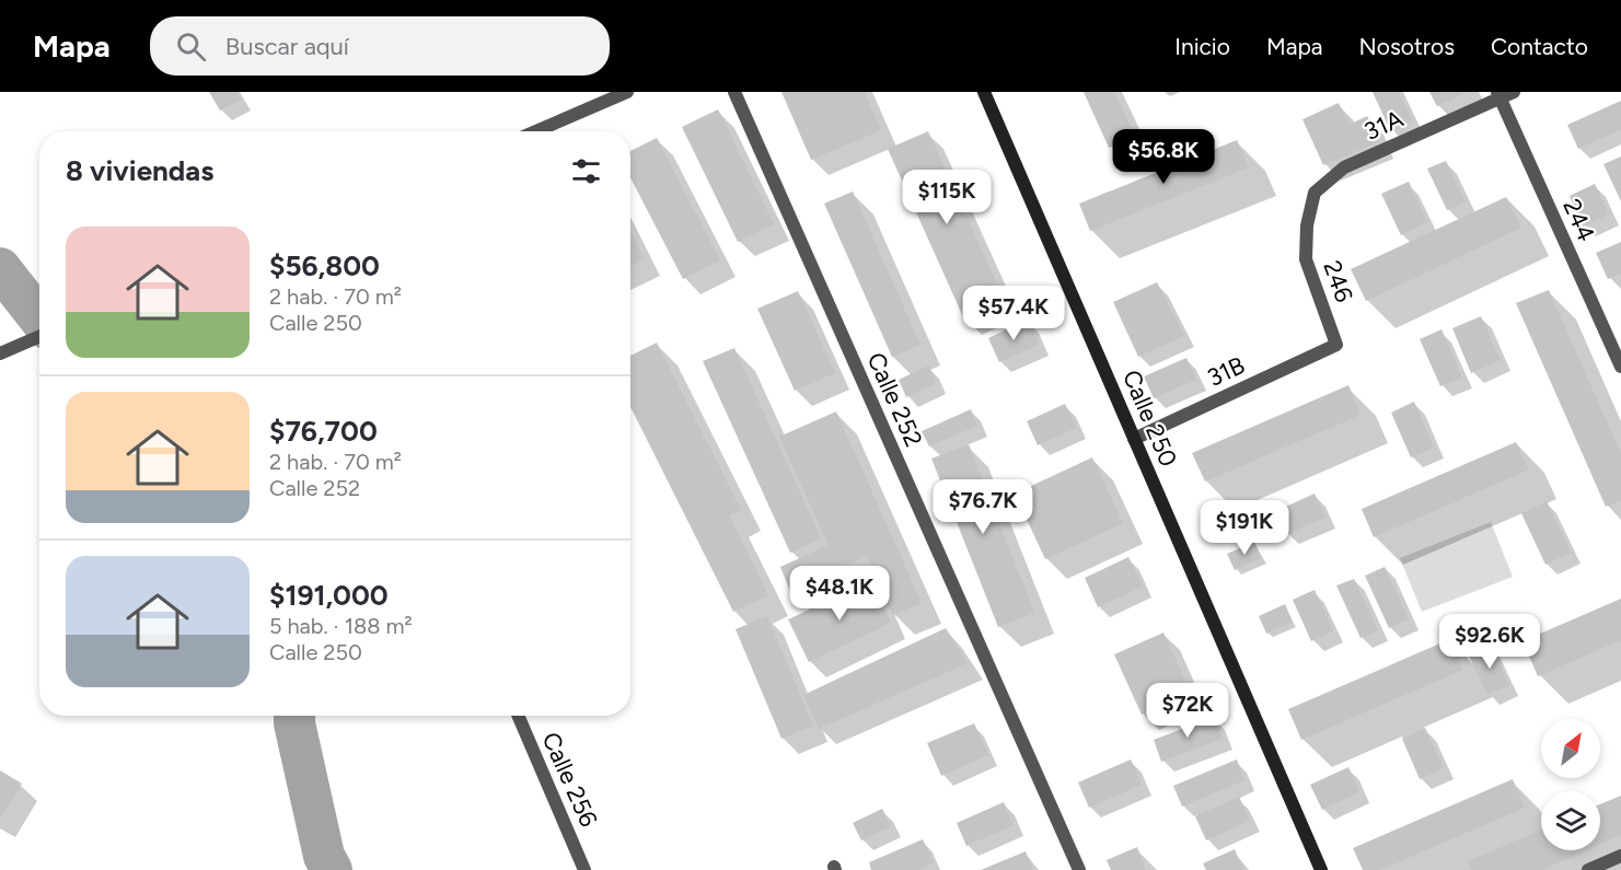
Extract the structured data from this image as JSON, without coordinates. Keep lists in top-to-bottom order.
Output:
{
  "streets": {
    "main road": ["Calle 250"],
    "street": [
      "31A",
      "244",
      "246",
      "31B",
      "Calle 252",
      "Calle 256"
    ]
  },
  "crossings": [
    ["31A", "244"],
    ["31A", "246"],
    ["246", "31B"],
    ["31B", "Calle 250"]
  ],
  "north": "top right",
  "page": {
    "header": "Mapa",
    "search": "Buscar aquí",
    "nav": [
      "Inicio",
      "Mapa",
      "Nosotros",
      "Contacto"
    ],
    "price": [
      "$56.8K",
      "$115K",
      "$57.4K",
      "$76.7K",
      "$191K",
      "$48.1K",
      "$92.6K",
      "$72K"
    ],
    "heading": "8 viviendas",
    "list": [
      {
        "name": "$56,800",
        "note": "2 hab. · 70 m² · Calle 250"
      },
      {
        "name": "$76,700",
        "note": "2 hab. · 70 m² · Calle 252"
      },
      {
        "name": "$191,000",
        "note": "5 hab. · 188 m² · Calle 250"
      }
    ]
  }
}
